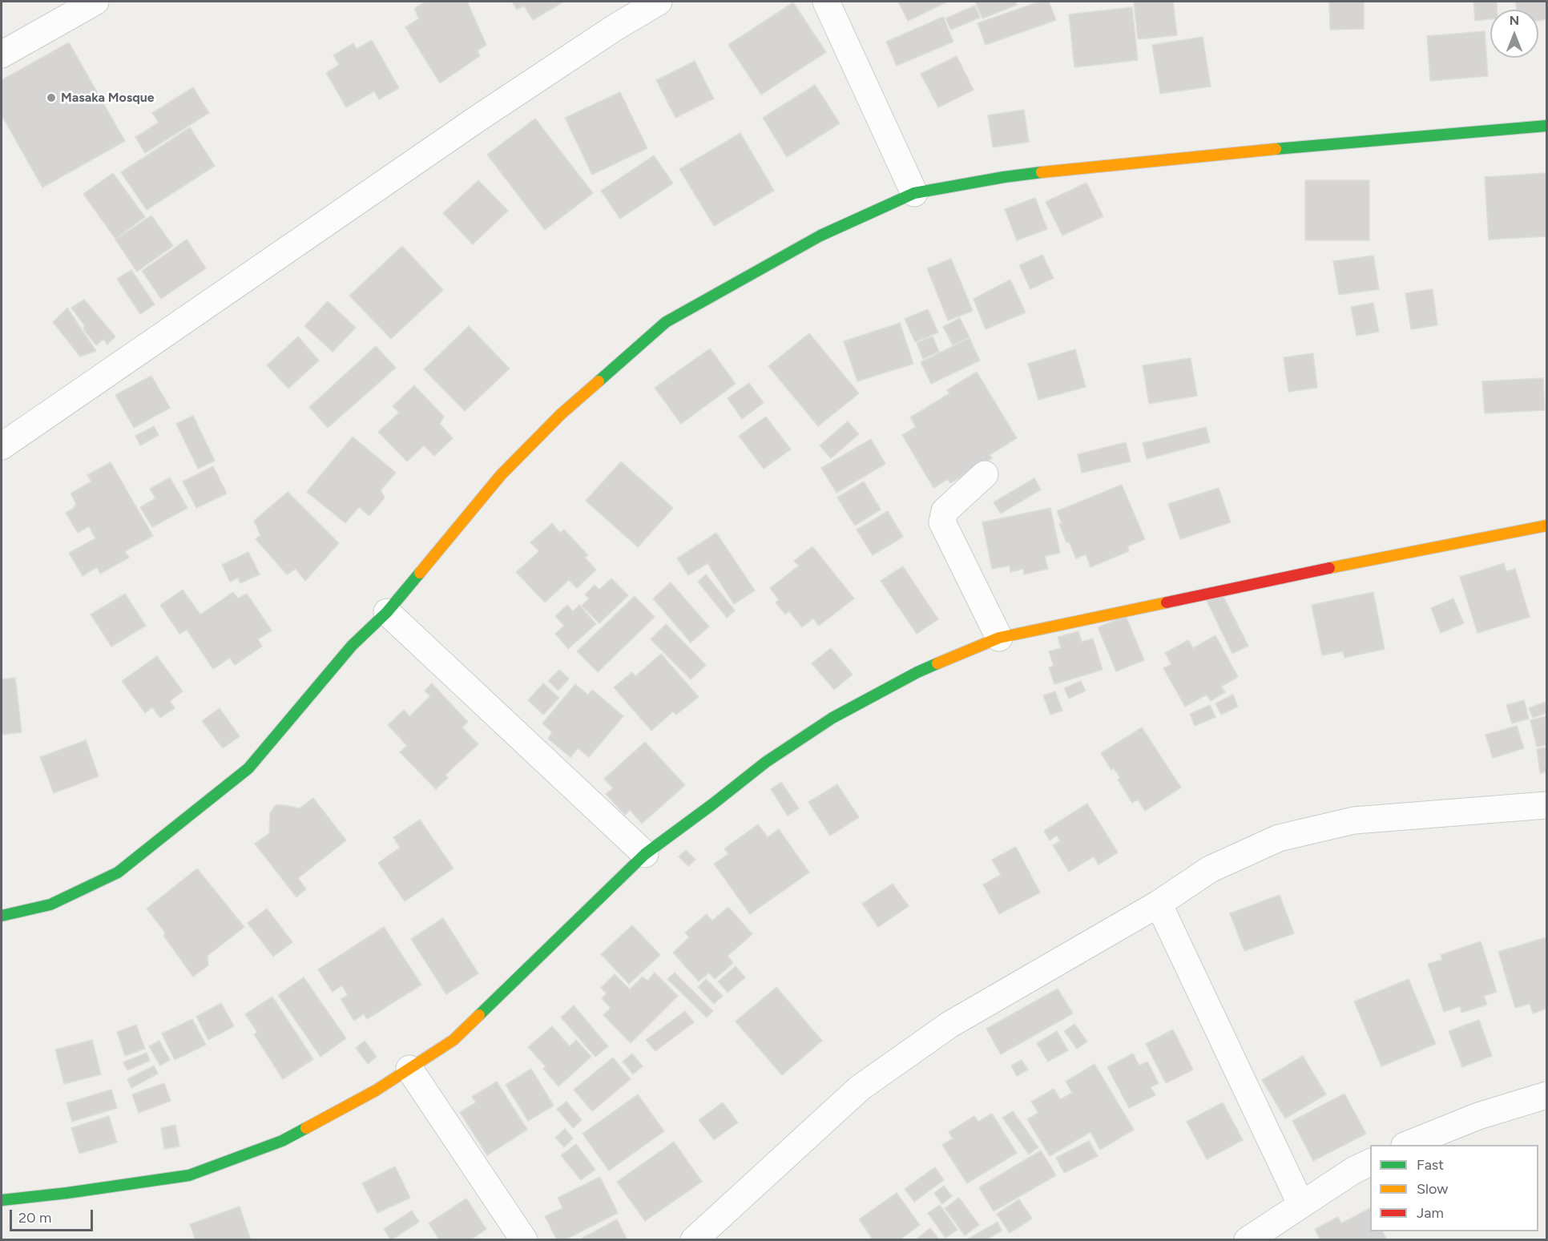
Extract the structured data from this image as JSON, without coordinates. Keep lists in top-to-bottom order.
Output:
{
  "places": ["Masaka Mosque"],
  "legend": ["Fast", "Slow", "Jam"],
  "scale_bar": "20 m",
  "north": "top"
}
